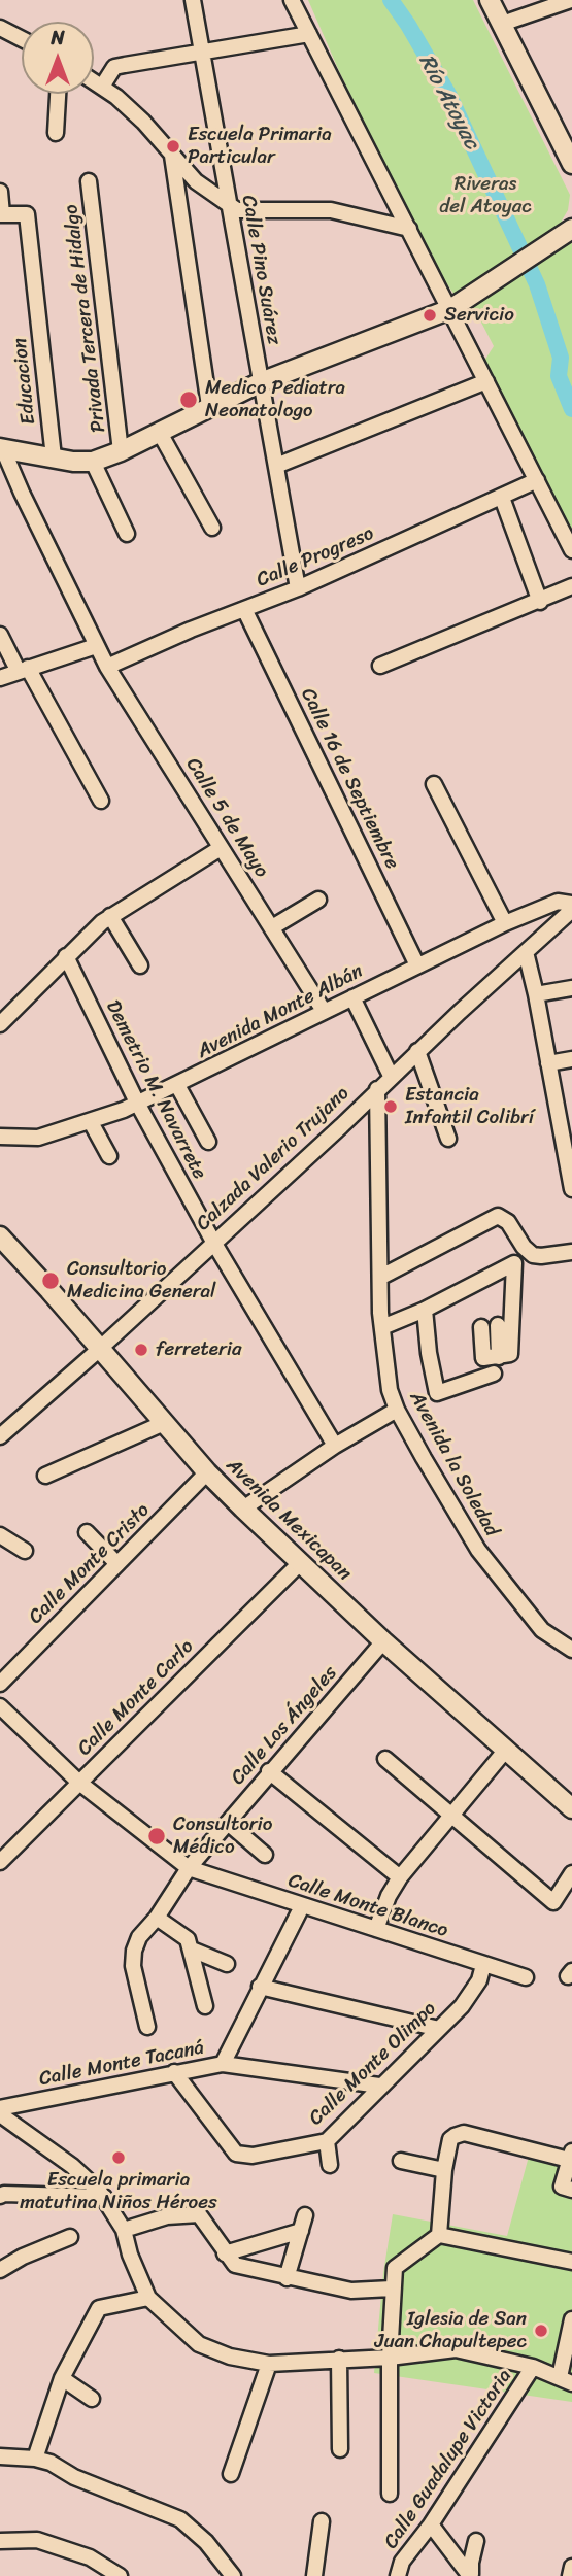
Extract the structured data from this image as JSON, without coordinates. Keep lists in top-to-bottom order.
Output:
{
  "streets": {
    "main road": ["Avenida Mexicapan"],
    "street": [
      "Calle Pino Suárez",
      "Privada Tercera de Hidalgo",
      "Educacion",
      "Calle Progreso",
      "Calle 16 de Septiembre",
      "Calle 5 de Mayo",
      "Avenida Monte Albán",
      "Demetrio M. Navarrete",
      "Calzada Valerio Trujano",
      "Avenida la Soledad",
      "Calle Monte Cristo",
      "Calle Monte Carlo",
      "Calle Los Ángeles",
      "Calle Monte Blanco",
      "Calle Monte Tacaná",
      "Calle Monte Olimpo",
      "Calle Guadalupe Victoria"
    ]
  },
  "crossings": [
    ["Calle Pino Suárez", "Calle Progreso"],
    ["Calle Progreso", "Calle 16 de Septiembre"],
    ["Calle Progreso", "Calle 5 de Mayo"],
    ["Calle 16 de Septiembre", "Avenida Monte Albán"],
    ["Calle 5 de Mayo", "Avenida Monte Albán"],
    ["Avenida Monte Albán", "Demetrio M. Navarrete"],
    ["Demetrio M. Navarrete", "Calzada Valerio Trujano"],
    ["Calzada Valerio Trujano", "Avenida la Soledad"],
    ["Calzada Valerio Trujano", "Avenida Mexicapan"],
    ["Avenida Mexicapan", "Calle Monte Cristo"],
    ["Avenida Mexicapan", "Calle Monte Carlo"],
    ["Avenida Mexicapan", "Calle Los Ángeles"],
    ["Calle Monte Carlo", "Calle Monte Blanco"],
    ["Calle Los Ángeles", "Calle Monte Blanco"],
    ["Calle Monte Blanco", "Calle Monte Olimpo"],
    ["Calle Monte Tacaná", "Calle Monte Olimpo"]
  ],
  "water": ["Río Atoyac"],
  "parks": ["Riveras del Atoyac"],
  "places": [
    "Escuela Primaria Particular",
    "Servicio",
    "Medico Pediatra Neonatologo",
    "Estancia Infantil Colibrí",
    "Consultorio Medicina General",
    "ferreteria",
    "Consultorio Médico",
    "Escuela primaria matutina Niños Héroes",
    "Iglesia de San Juan Chapultepec"
  ],
  "north": "top"
}
